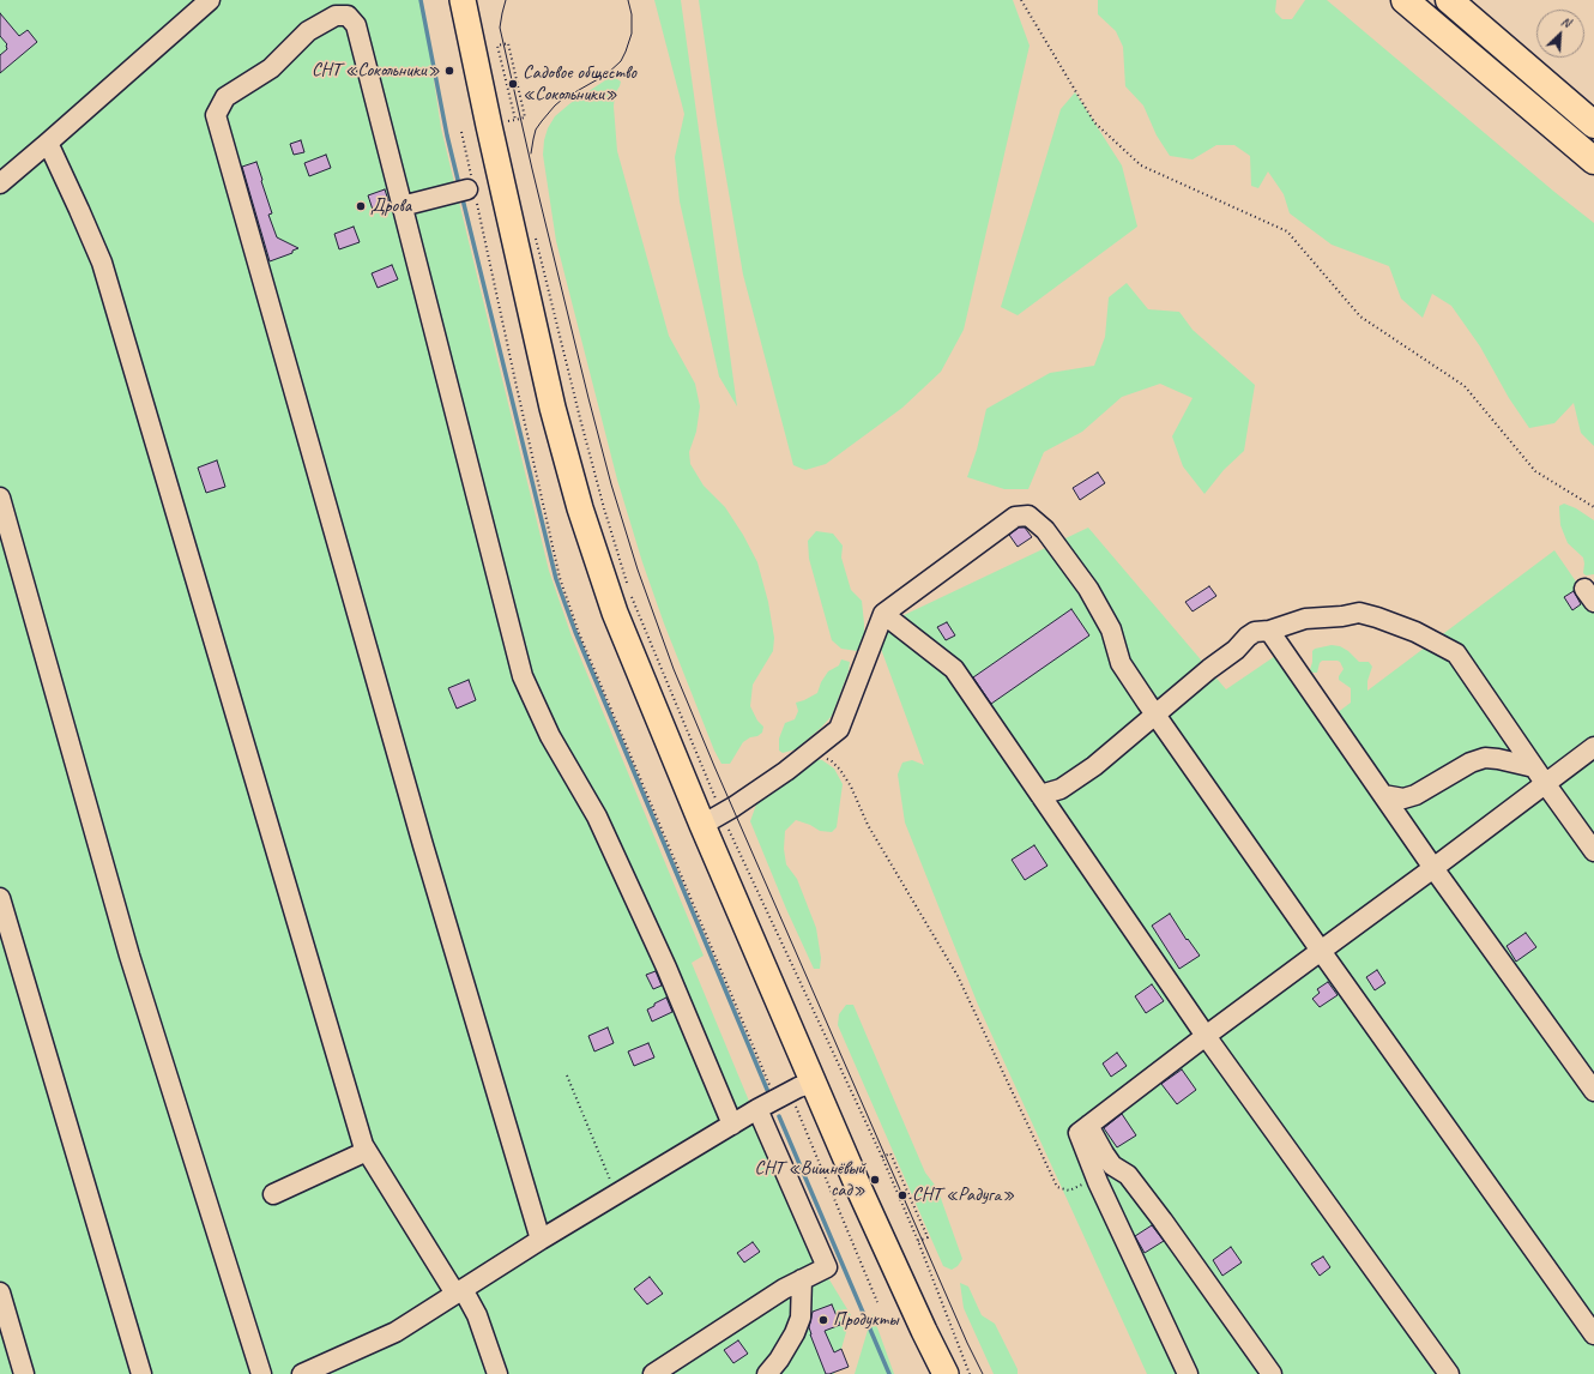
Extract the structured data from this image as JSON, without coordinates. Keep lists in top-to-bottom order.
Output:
{
  "places": [
    "СНТ «Сокольники»",
    "Садовое общество «Сокольники»",
    "Дрова",
    "СНТ «Вишнёвый сад»",
    "СНТ «Радуга»",
    "Продукты"
  ],
  "north": "top right"
}
